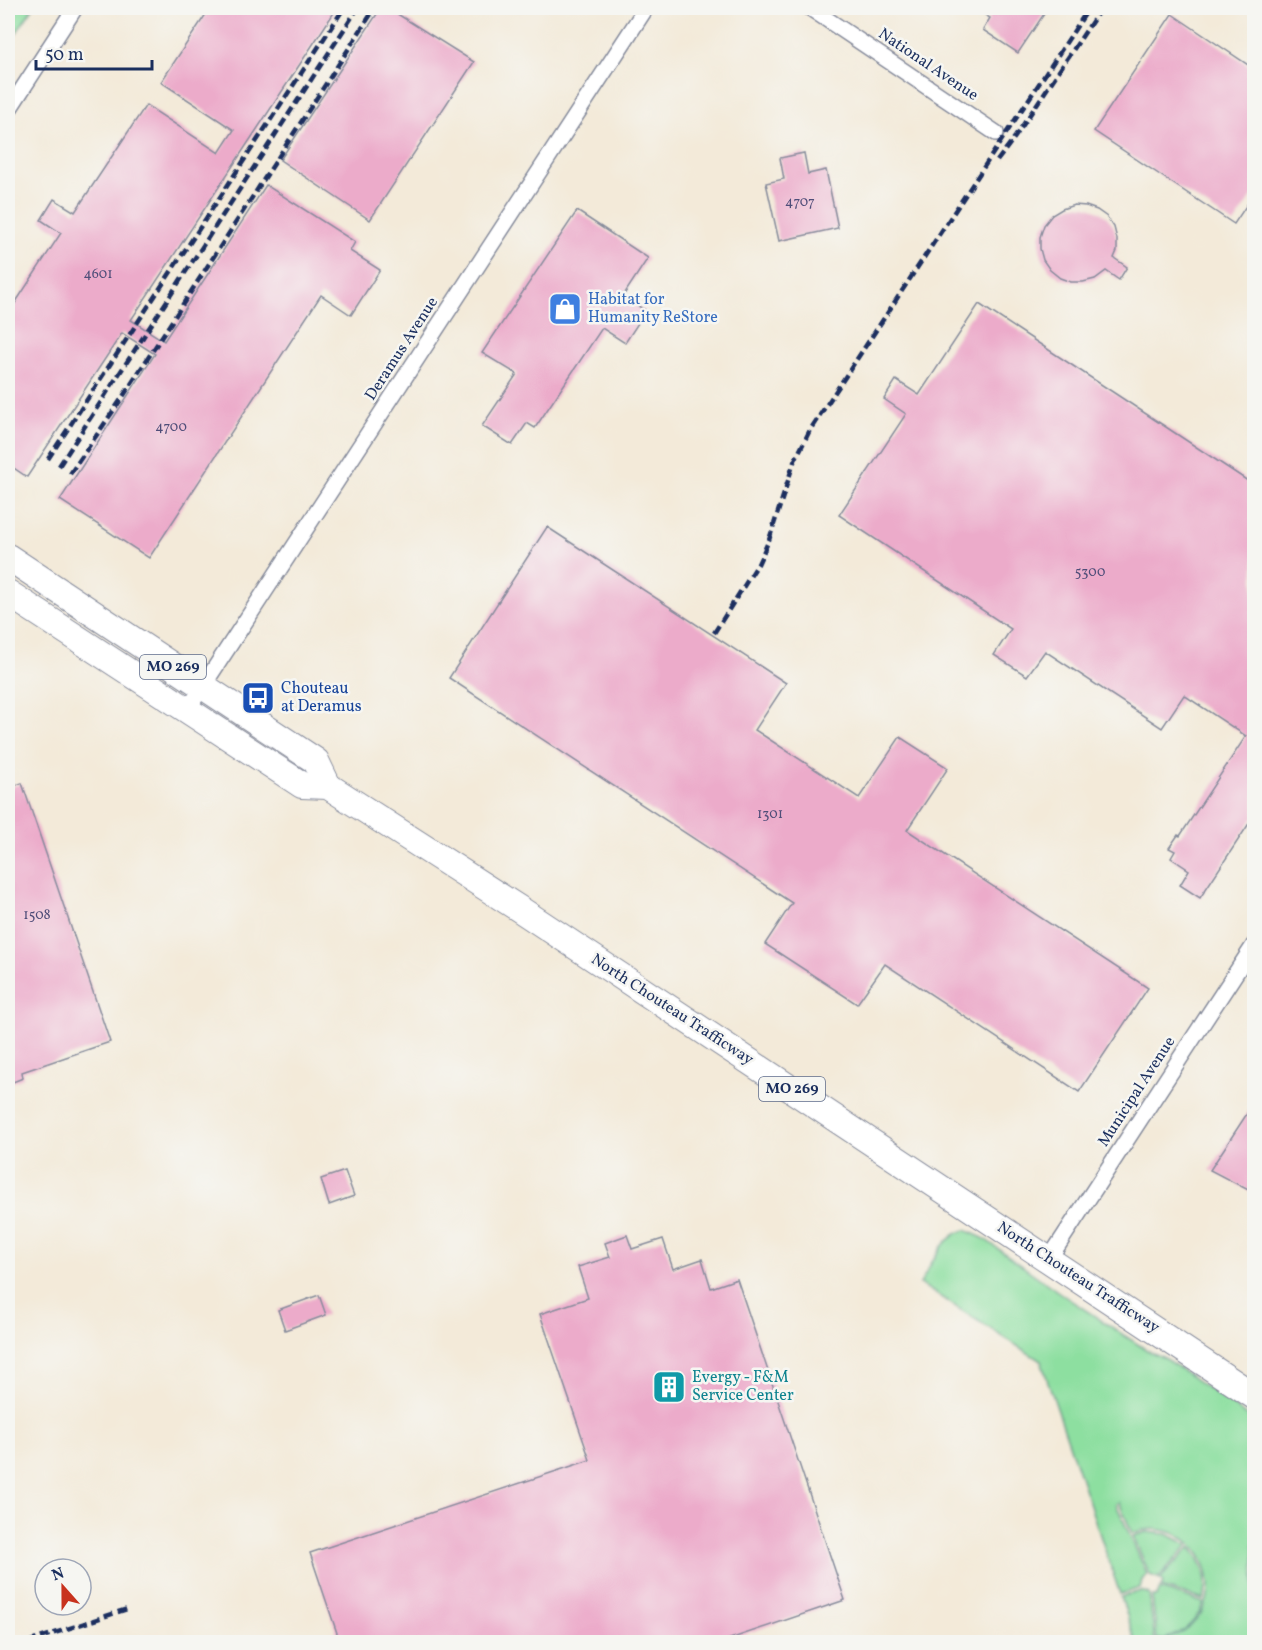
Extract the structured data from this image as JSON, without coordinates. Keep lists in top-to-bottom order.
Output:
{
  "streets": {
    "main road": ["MO 269", "North Chouteau Trafficway"],
    "street": ["National Avenue", "Deramus Avenue", "Municipal Avenue"]
  },
  "crossings": [
    ["Deramus Avenue", "North Chouteau Trafficway"],
    ["North Chouteau Trafficway", "Municipal Avenue"]
  ],
  "places": {
    "shop": ["Habitat for Humanity ReStore"],
    "bus stop": ["Chouteau at Deramus"],
    "building": ["Evergy - F&M Service Center"]
  },
  "house_numbers": [
    "4707",
    "4601",
    "4700",
    "5300",
    "1301",
    "1508"
  ],
  "scale_bar": "50 m",
  "north": "top"
}
